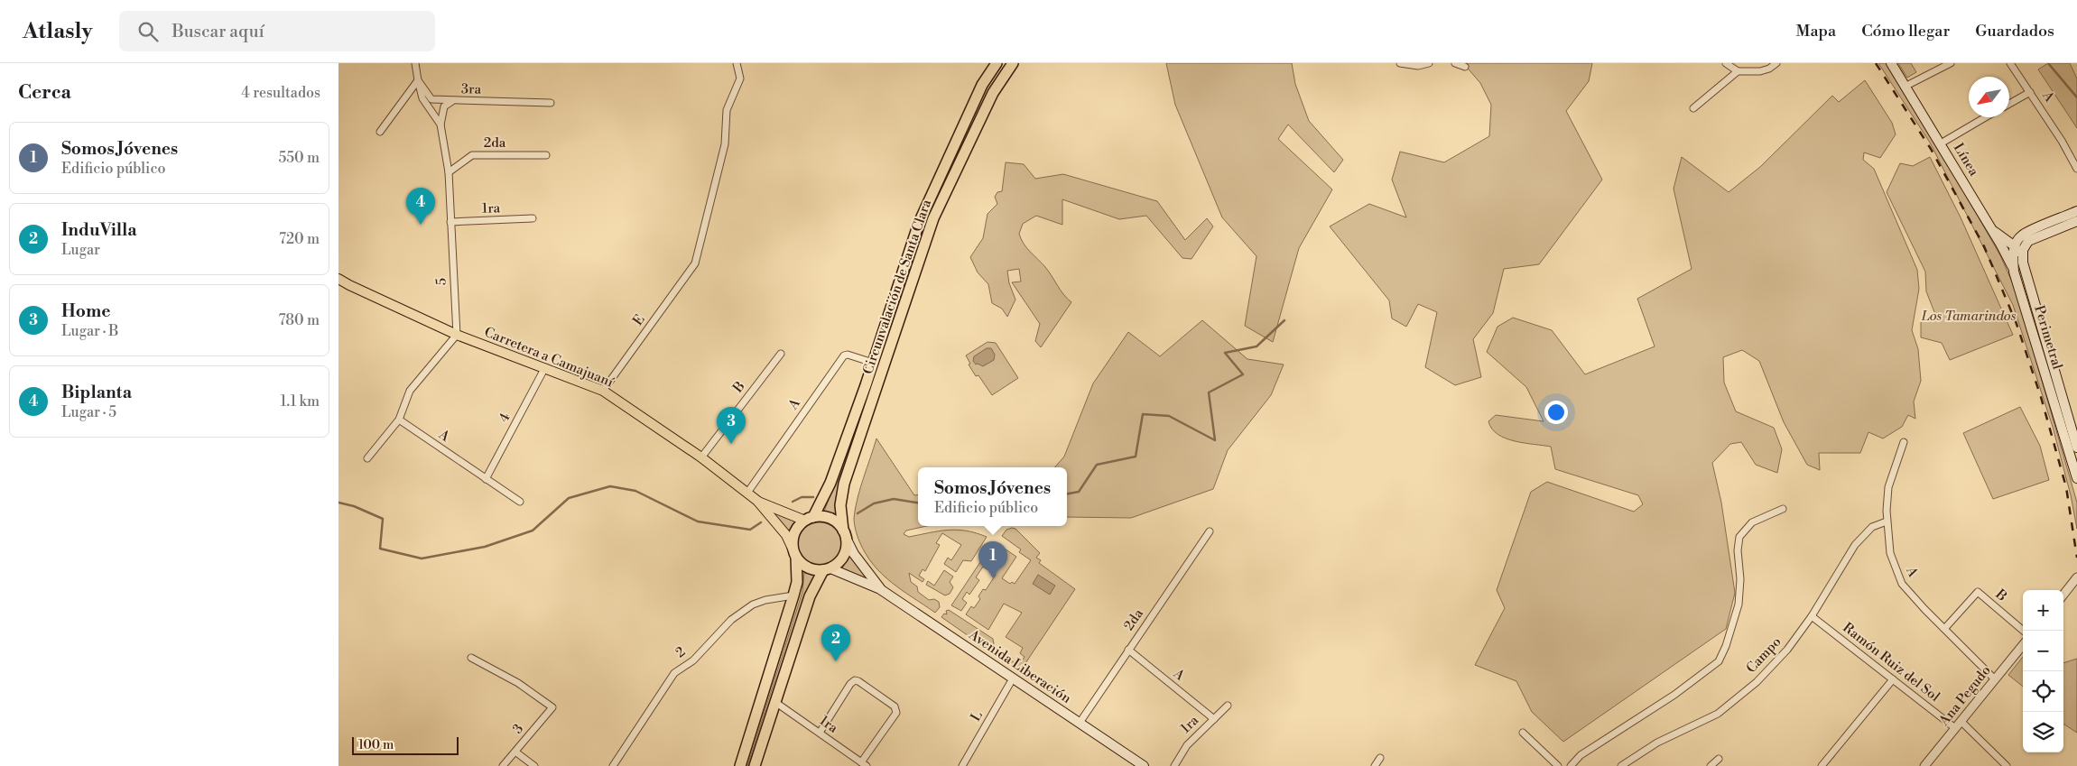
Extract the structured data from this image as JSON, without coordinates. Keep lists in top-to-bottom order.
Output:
{
  "streets": {
    "highway": ["Circunvalación de Santa Clara"],
    "main road": [
      "Línea",
      "Perimetral",
      "Carretera a Camajuaní",
      "Avenida Liberación"
    ],
    "street": [
      "3ra",
      "A",
      "2da",
      "1ra",
      "5",
      "E",
      "B",
      "4",
      "2",
      "Campo",
      "Ramón Ruiz del Sol",
      "Ana Pegudo",
      "L",
      "3"
    ]
  },
  "crossings": [
    ["3ra", "5"],
    ["A", "2da"],
    ["A", "1ra"],
    ["A", "Circunvalación de Santa Clara"],
    ["A", "Carretera a Camajuaní"],
    ["A", "B"],
    ["A", "4"],
    ["A", "Campo"],
    ["A", "Ana Pegudo"],
    ["2da", "5"],
    ["2da", "Avenida Liberación"],
    ["Línea", "Perimetral"],
    ["1ra", "5"],
    ["5", "Carretera a Camajuaní"],
    ["Circunvalación de Santa Clara", "Carretera a Camajuaní"],
    ["Circunvalación de Santa Clara", "Avenida Liberación"],
    ["E", "Carretera a Camajuaní"],
    ["Carretera a Camajuaní", "B"],
    ["Carretera a Camajuaní", "4"],
    ["Carretera a Camajuaní", "Avenida Liberación"],
    ["Campo", "Ramón Ruiz del Sol"],
    ["Ramón Ruiz del Sol", "Ana Pegudo"],
    ["Avenida Liberación", "L"]
  ],
  "parks": ["Los Tamarindos"],
  "scale_bar": "100 m",
  "north": "bottom left",
  "page": {
    "header": "Atlasly",
    "search": "Buscar aquí",
    "nav": ["Mapa", "Cómo llegar", "Guardados"],
    "heading": ["Cerca", "4 resultados"],
    "list": [
      {
        "mark": "1",
        "name": "Somos Jóvenes",
        "note": "Edificio público",
        "value": "550 m"
      },
      {
        "mark": "2",
        "name": "InduVilla",
        "note": "Lugar",
        "value": "720 m"
      },
      {
        "mark": "3",
        "name": "Home",
        "note": "Lugar · B",
        "value": "780 m"
      },
      {
        "mark": "4",
        "name": "Biplanta",
        "note": "Lugar · 5",
        "value": "1.1 km"
      }
    ],
    "pins": [
      "4",
      "3",
      "1",
      "2"
    ],
    "popup": ["Somos Jóvenes", "Edificio público"],
    "map_buttons": ["+", "−"],
    "scale": "100 m"
  }
}
